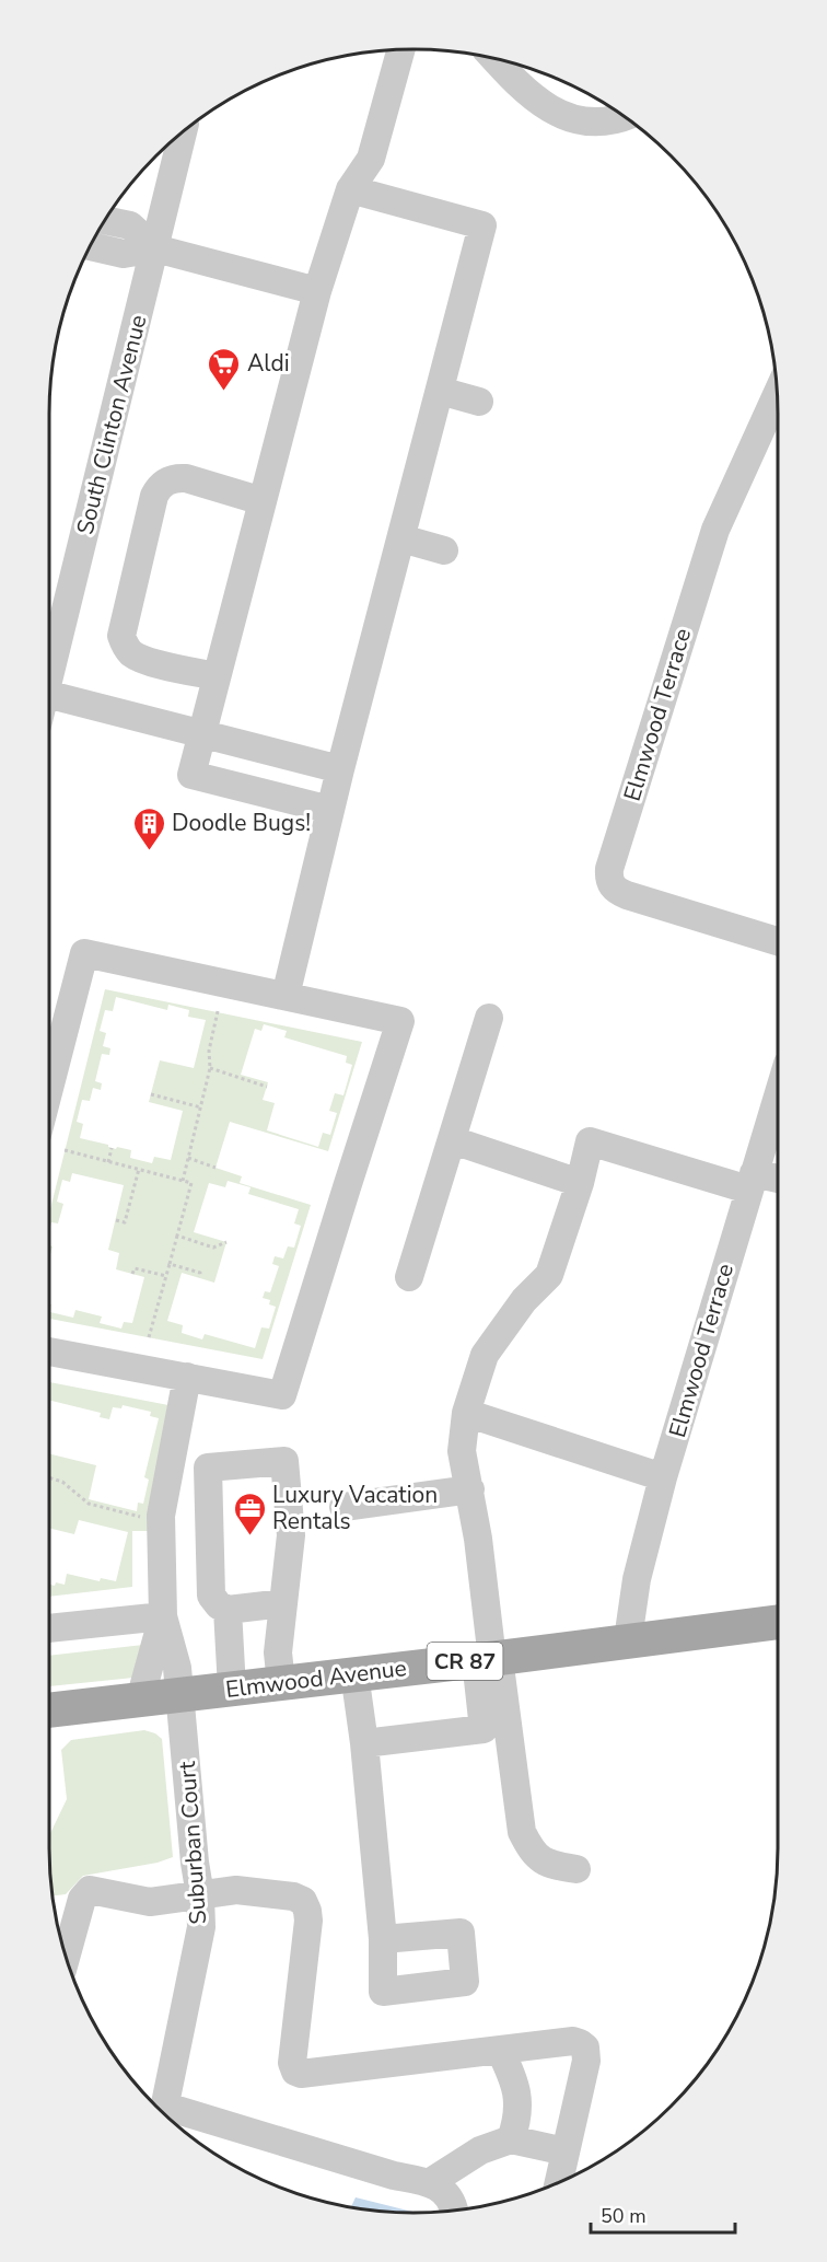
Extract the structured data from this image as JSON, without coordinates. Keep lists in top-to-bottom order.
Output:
{
  "streets": {
    "main road": ["CR 87", "Elmwood Avenue"],
    "street": ["South Clinton Avenue", "Elmwood Terrace", "Suburban Court"]
  },
  "crossings": [
    ["Elmwood Terrace", "Elmwood Avenue"],
    ["Elmwood Avenue", "Suburban Court"]
  ],
  "places": {
    "supermarket": ["Aldi"],
    "building": ["Doodle Bugs!"],
    "office": ["Luxury Vacation Rentals"]
  },
  "scale_bar": "50 m"
}
